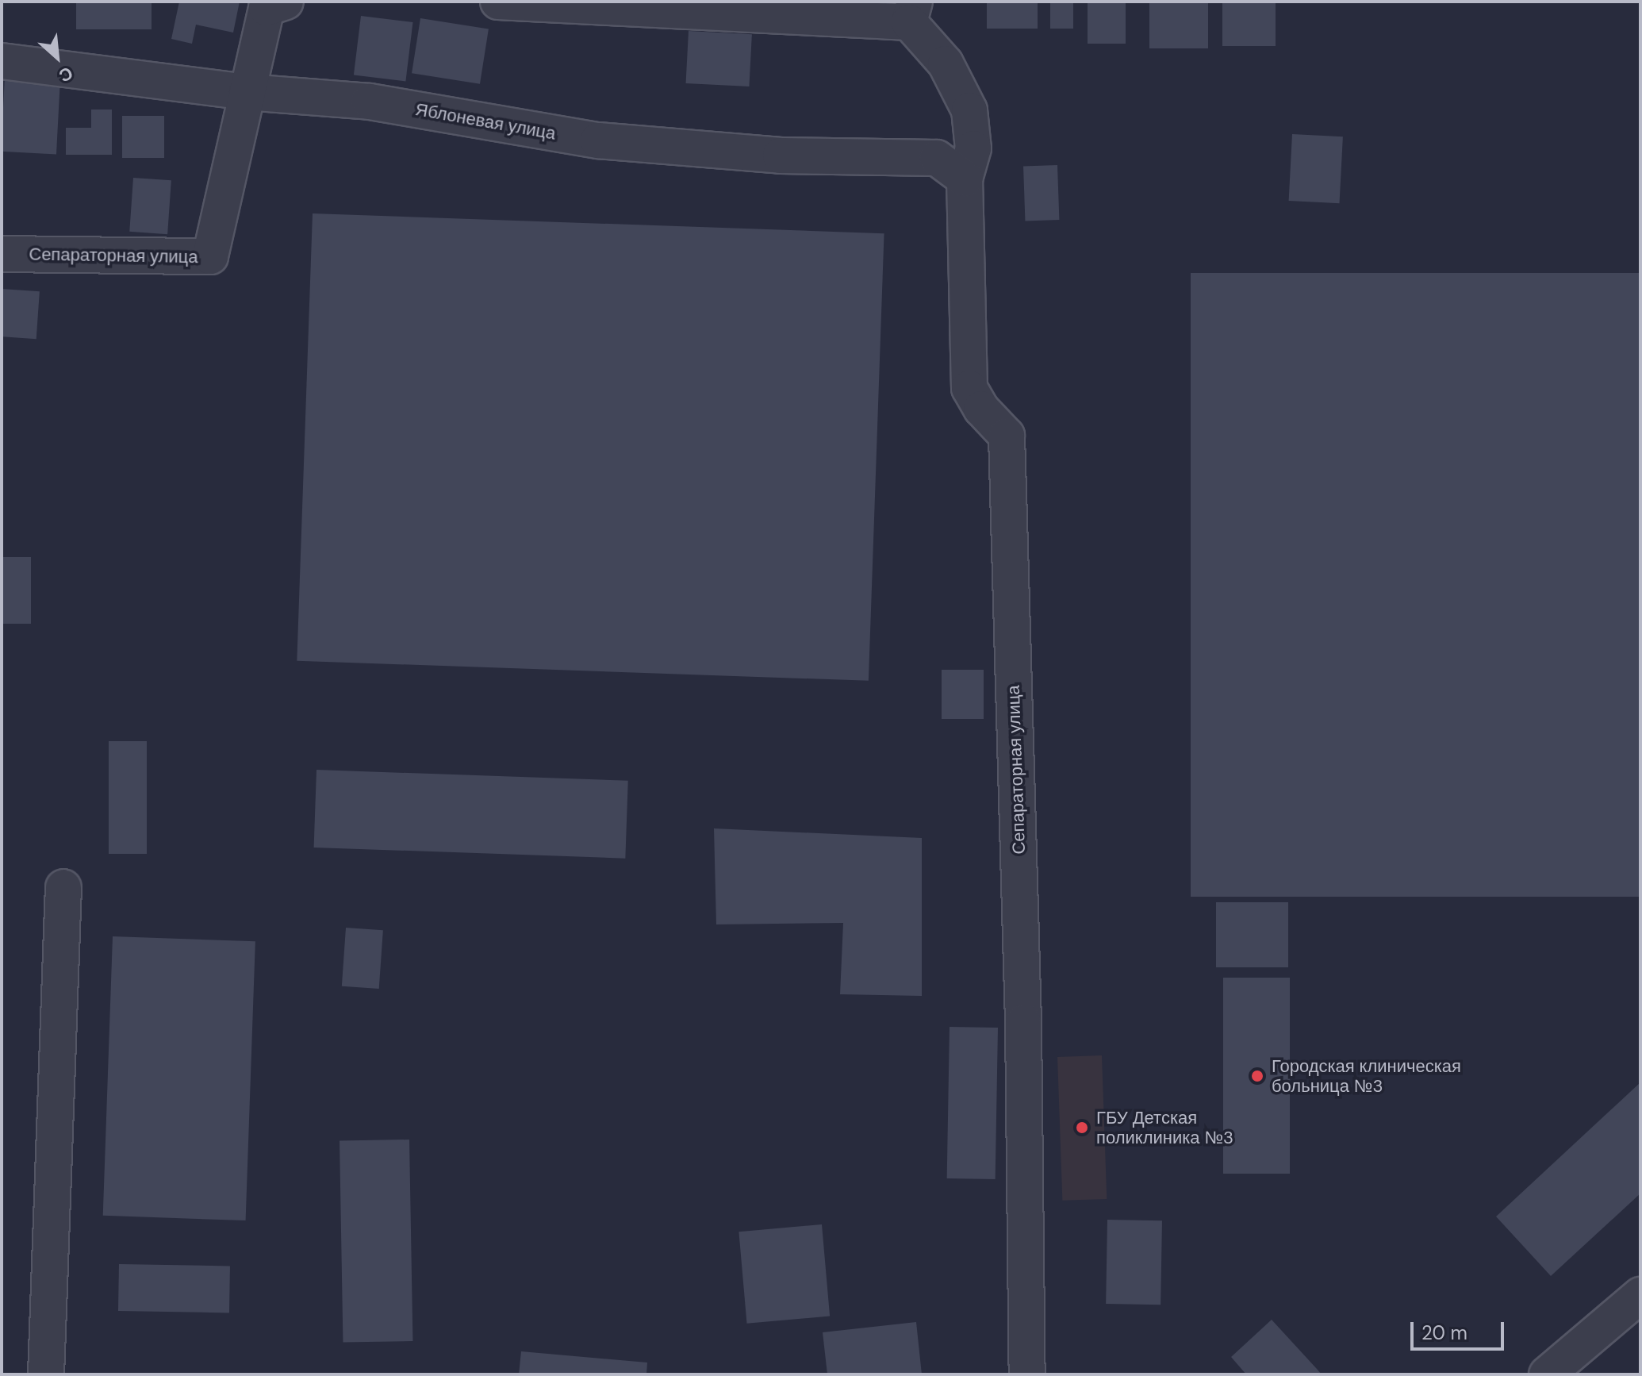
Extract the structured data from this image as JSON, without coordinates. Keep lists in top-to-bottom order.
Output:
{
  "streets": {
    "street": ["Яблоневая улица", "Сепараторная улица"]
  },
  "crossings": [
    ["Яблоневая улица", "Сепараторная улица"]
  ],
  "places": ["Городская клиническая больница №3", "ГБУ Детская поликлиника №3"],
  "scale_bar": "20 m",
  "north": "bottom right"
}
